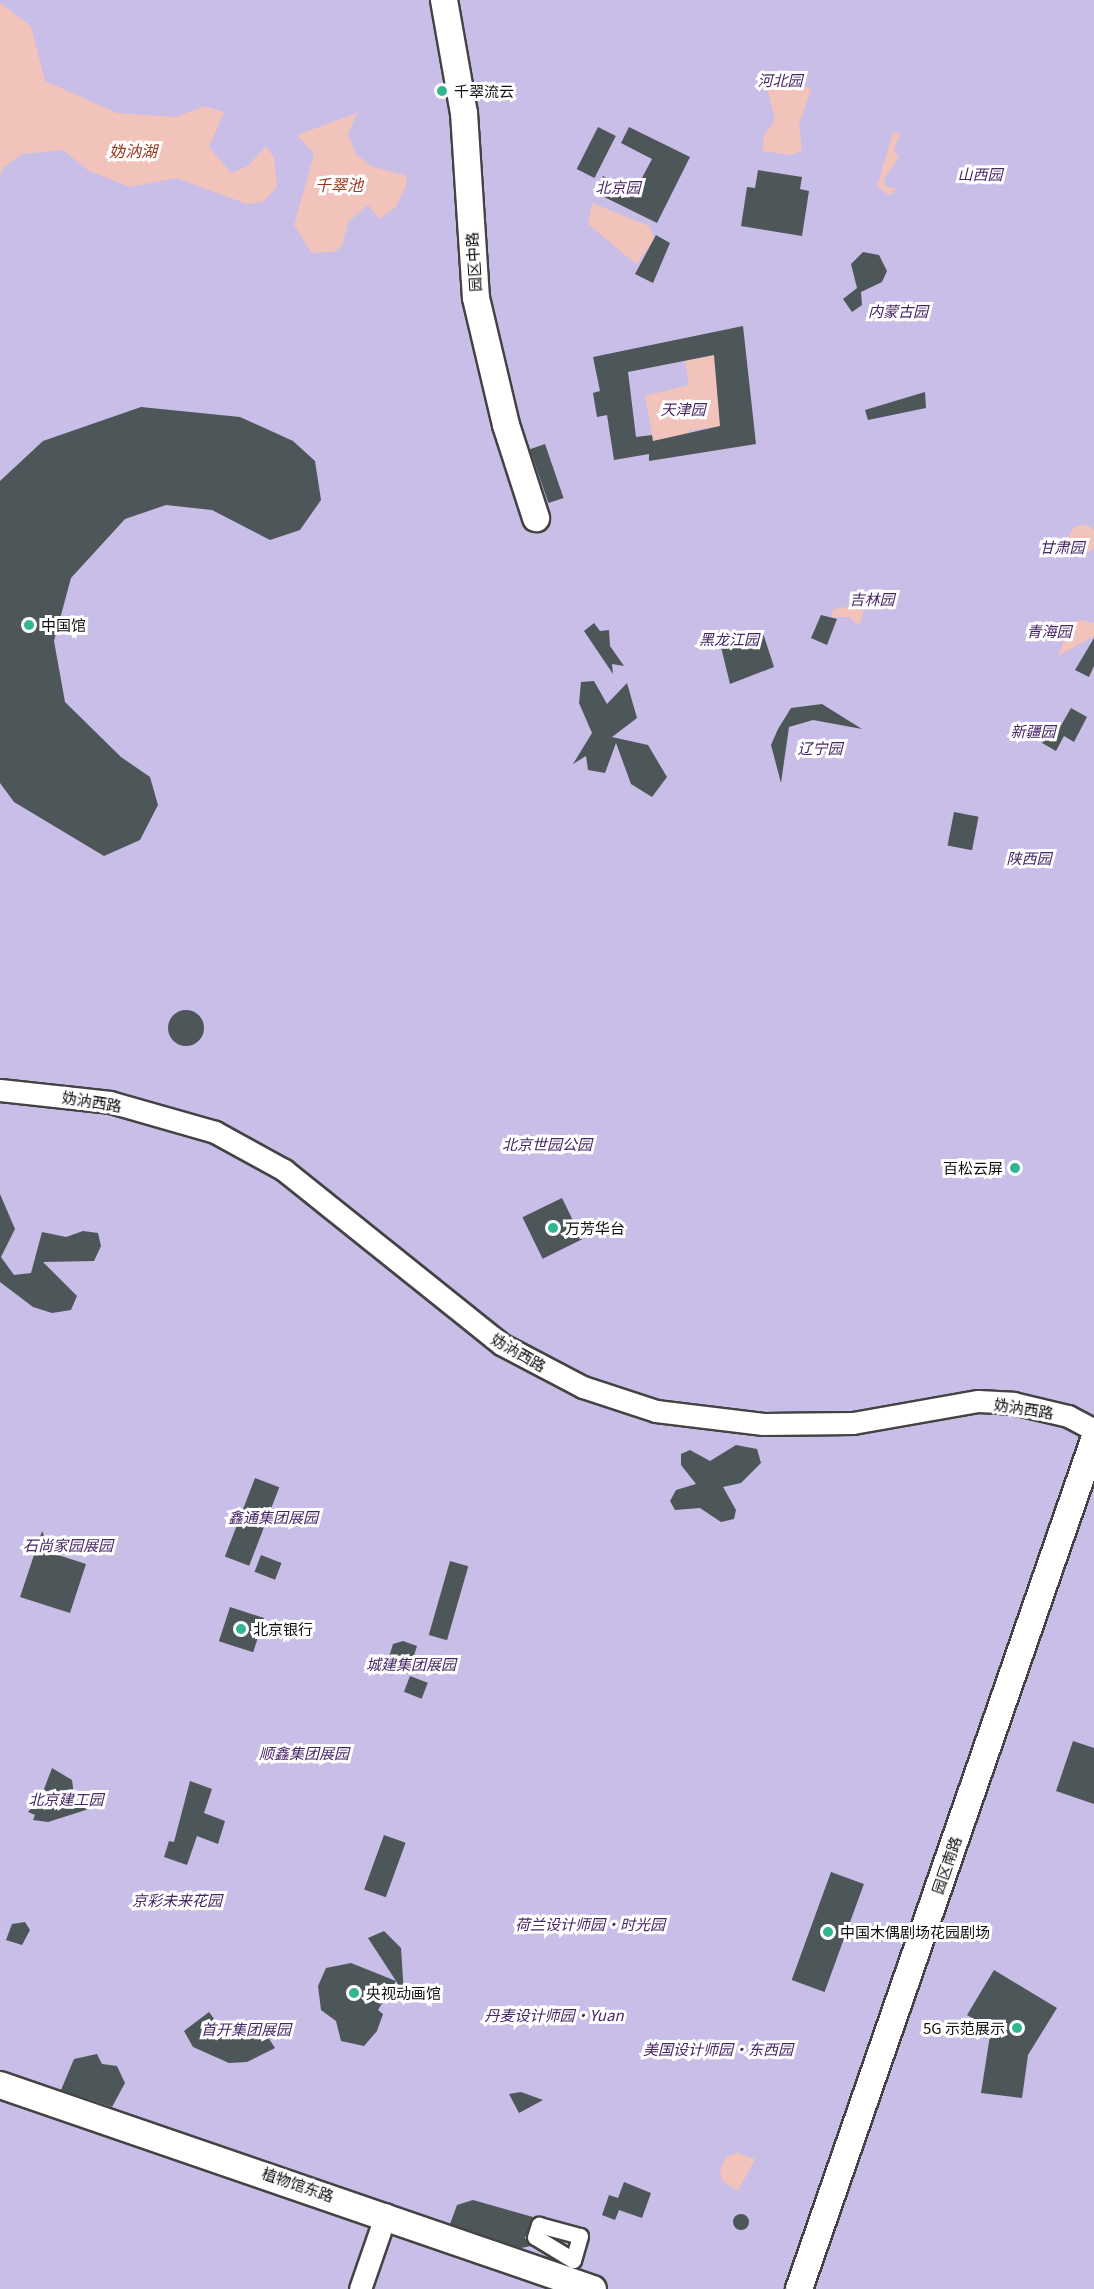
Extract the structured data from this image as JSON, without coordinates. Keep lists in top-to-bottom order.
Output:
{
  "streets": {
    "street": [
      "园区中路",
      "妫汭西路",
      "园区南路",
      "植物馆东路"
    ]
  },
  "water": ["妫汭湖", "千翠池"],
  "parks": [
    "河北园",
    "山西园",
    "北京园",
    "内蒙古园",
    "天津园",
    "甘肃园",
    "吉林园",
    "青海园",
    "黑龙江园",
    "新疆园",
    "辽宁园",
    "陕西园",
    "北京世园公园",
    "鑫通集团展园",
    "石尚家园展园",
    "城建集团展园",
    "顺鑫集团展园",
    "北京建工园",
    "京彩未来花园",
    "荷兰设计师园·时光园",
    "丹麦设计师园·Yuan",
    "首开集团展园",
    "美国设计师园·东西园"
  ],
  "places": [
    "千翠流云",
    "中国馆",
    "百松云屏",
    "万芳华台",
    "北京银行",
    "中国木偶剧场花园剧场",
    "央视动画馆",
    "5G 示范展示"
  ]
}
